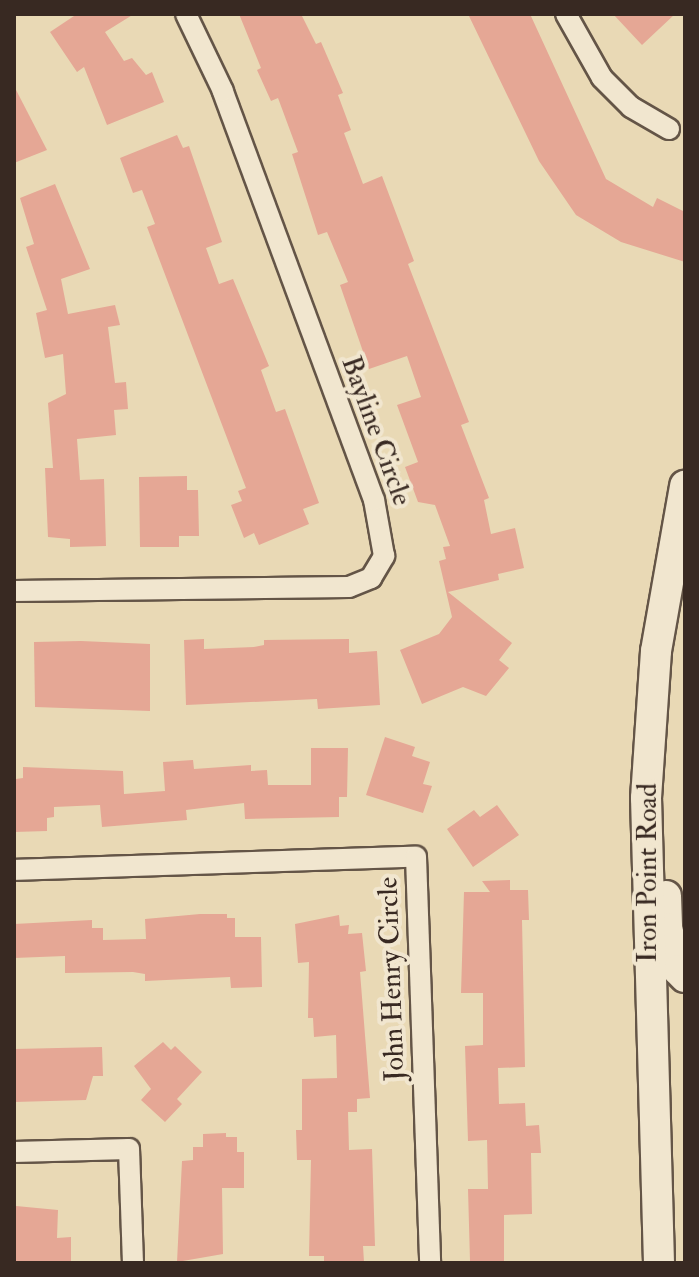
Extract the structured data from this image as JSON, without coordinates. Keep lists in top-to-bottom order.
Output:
{
  "streets": {
    "main road": ["Iron Point Road"],
    "street": ["Bayline Circle", "John Henry Circle"]
  }
}
